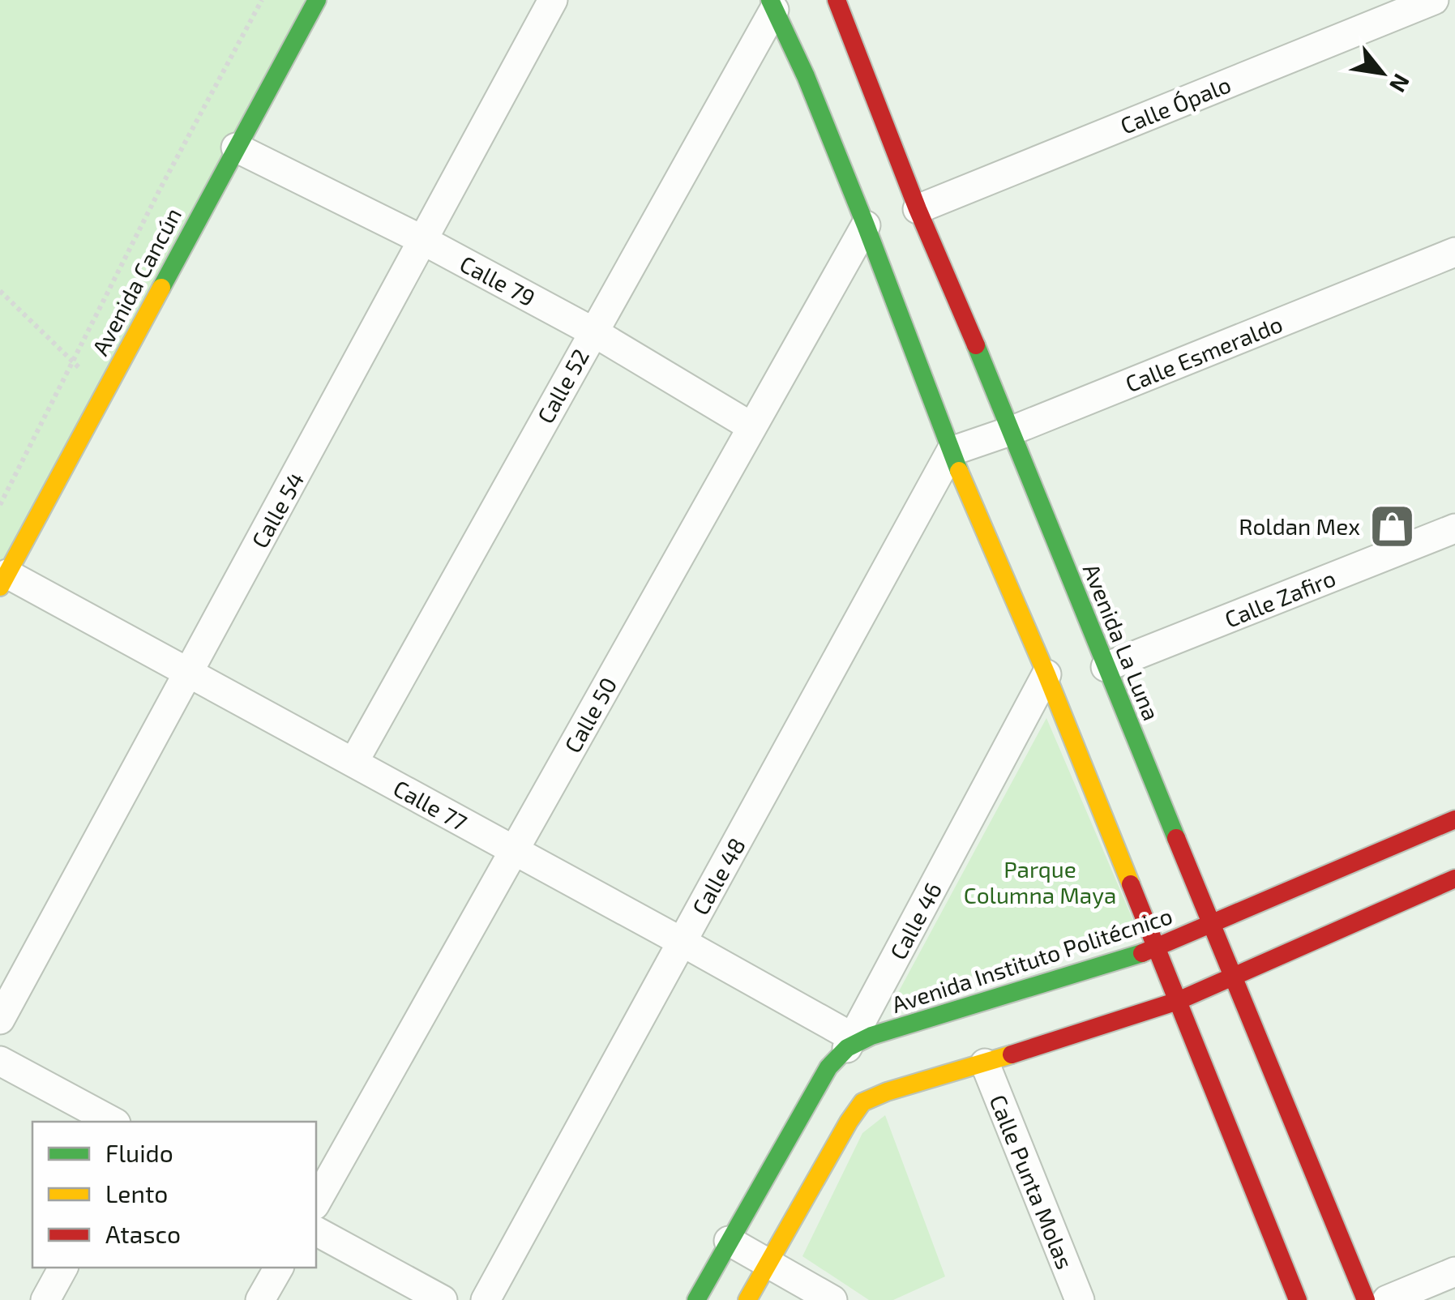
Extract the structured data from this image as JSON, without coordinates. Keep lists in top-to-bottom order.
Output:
{
  "streets": {
    "main road": ["Avenida Cancún", "Avenida La Luna", "Avenida Instituto Politécnico"],
    "street": [
      "Calle Ópalo",
      "Calle 79",
      "Calle Esmeraldo",
      "Calle 52",
      "Calle 54",
      "Calle Zafiro",
      "Calle 50",
      "Calle 77",
      "Calle 48",
      "Calle 46",
      "Calle Punta Molas"
    ]
  },
  "crossings": [
    ["Calle Ópalo", "Avenida La Luna"],
    ["Calle 79", "Avenida Cancún"],
    ["Calle 79", "Calle 52"],
    ["Calle 79", "Calle 54"],
    ["Calle 79", "Calle 50"],
    ["Avenida Cancún", "Calle 77"],
    ["Calle Esmeraldo", "Avenida La Luna"],
    ["Calle Esmeraldo", "Calle 48"],
    ["Calle 52", "Calle 77"],
    ["Calle 54", "Calle 77"],
    ["Calle Zafiro", "Avenida La Luna"],
    ["Avenida La Luna", "Avenida Instituto Politécnico"],
    ["Calle 50", "Calle 77"],
    ["Calle 77", "Calle 48"],
    ["Calle 77", "Calle 46"],
    ["Calle 77", "Avenida Instituto Politécnico"],
    ["Calle 46", "Avenida Instituto Politécnico"]
  ],
  "parks": ["Parque Columna Maya"],
  "places": {
    "shop": ["Roldan Mex"]
  },
  "legend": ["Fluido", "Lento", "Atasco"],
  "north": "bottom right"
}
